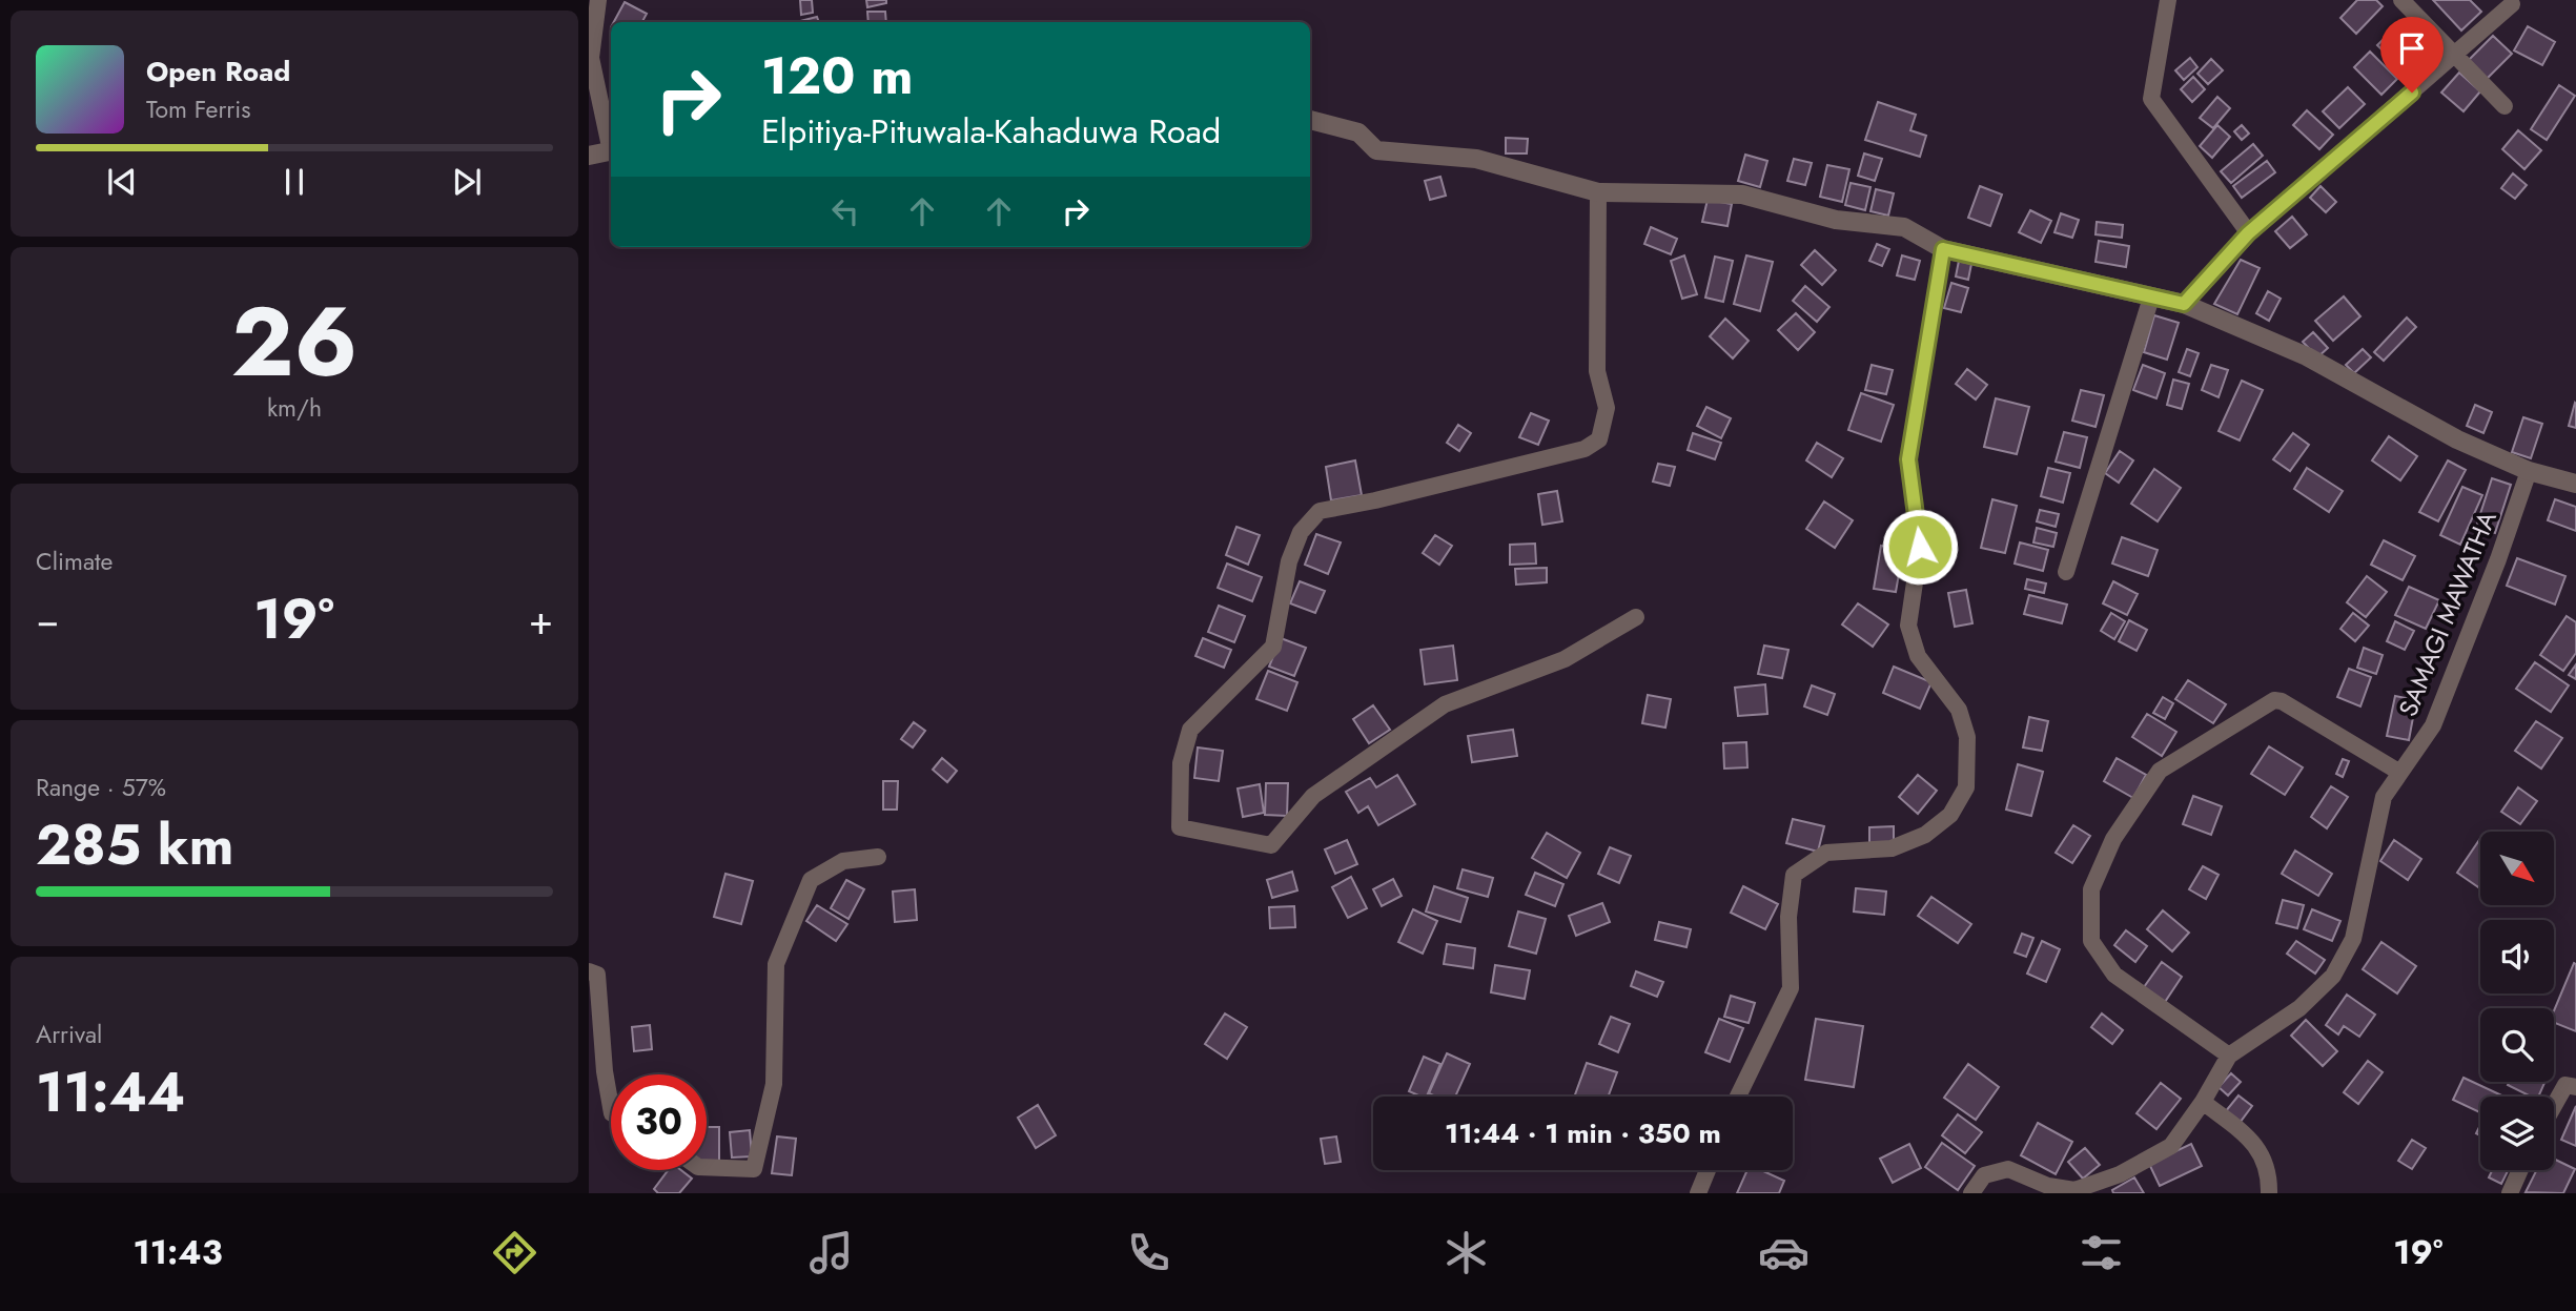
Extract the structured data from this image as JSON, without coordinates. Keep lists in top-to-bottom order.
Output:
{
  "streets": {
    "street": ["SAMAGI MAWATHA"]
  },
  "north": "bottom right",
  "page": {
    "turn": ["120 m", "Elpitiya-Pituwala-Kahaduwa Road"],
    "song": ["Open Road", "Tom Ferris"],
    "tile": [
      ["26", "km/h"],
      "Climate",
      ["Range · 57%", "285 km"],
      ["Arrival", "11:44"]
    ],
    "heat": ["−", "19°", "+"],
    "limit": "30",
    "trip": "11:44 · 1 min · 350 m",
    "tabs": ["11:43", "19°"]
  }
}
